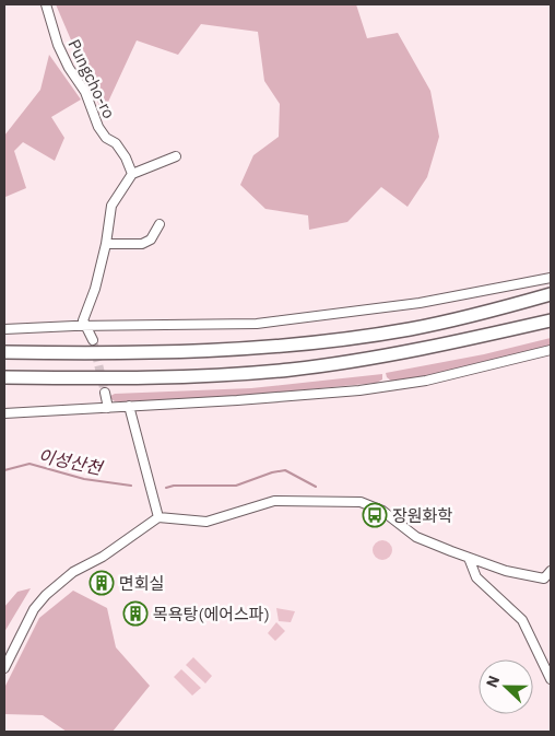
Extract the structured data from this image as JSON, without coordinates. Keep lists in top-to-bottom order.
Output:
{
  "streets": {
    "street": ["Pungcho-ro"]
  },
  "water": ["이성산천"],
  "places": {
    "bus stop": ["장원화학"],
    "building": ["면회실", "목욕탕(에어스파)"]
  },
  "north": "left"
}
